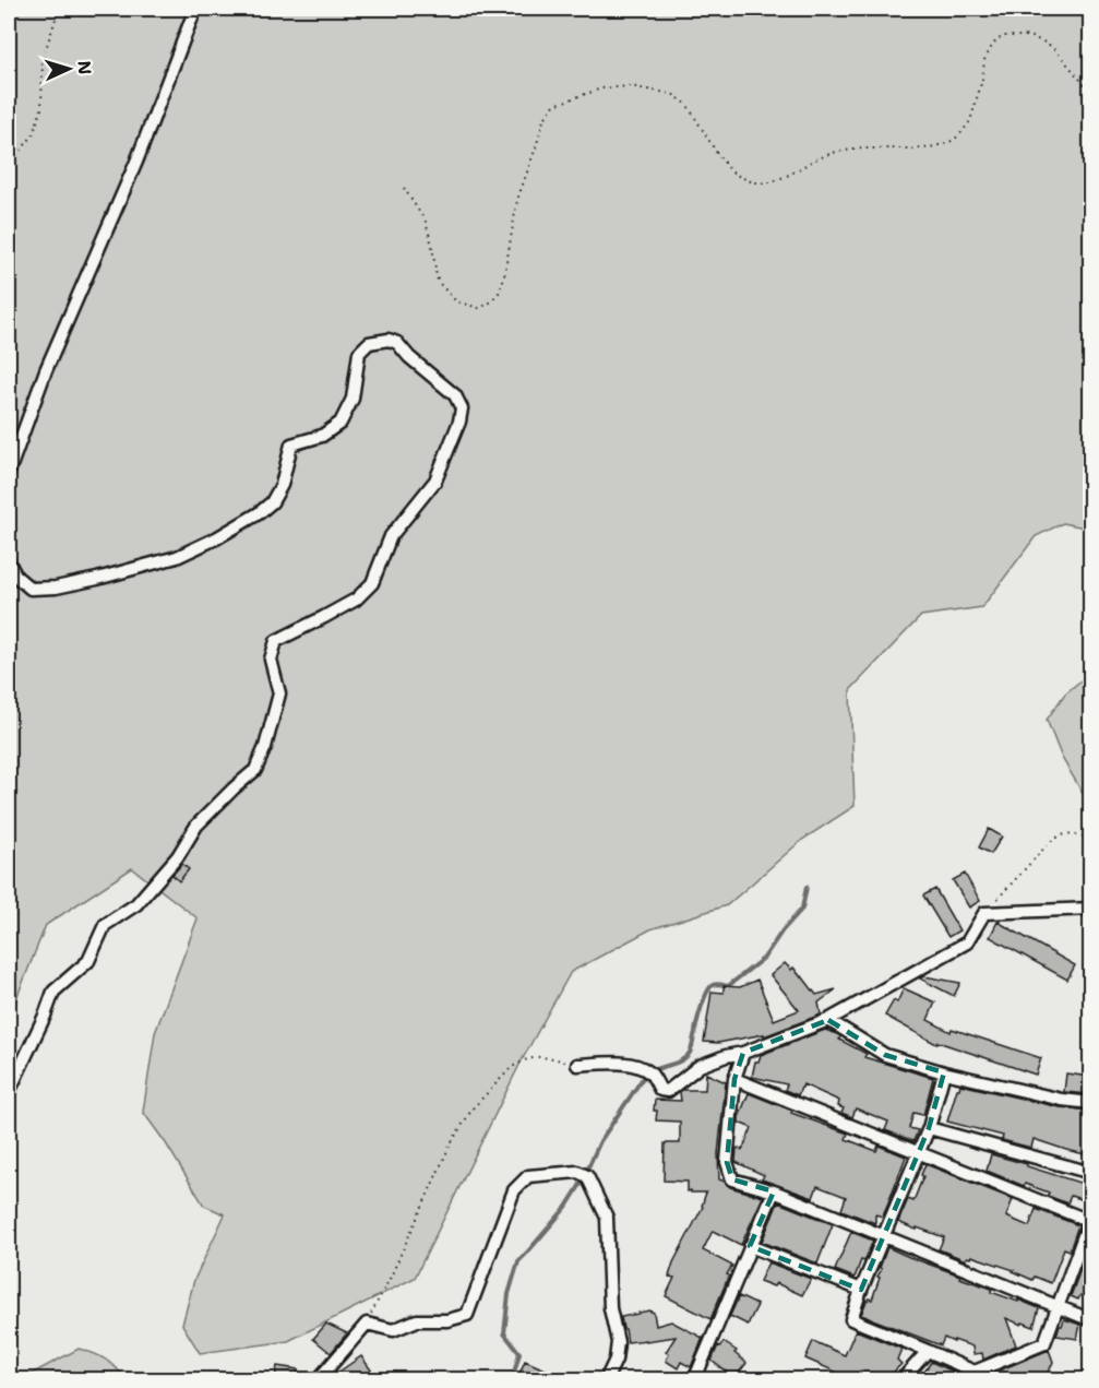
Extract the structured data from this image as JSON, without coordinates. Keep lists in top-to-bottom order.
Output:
{
  "north": "right"
}
